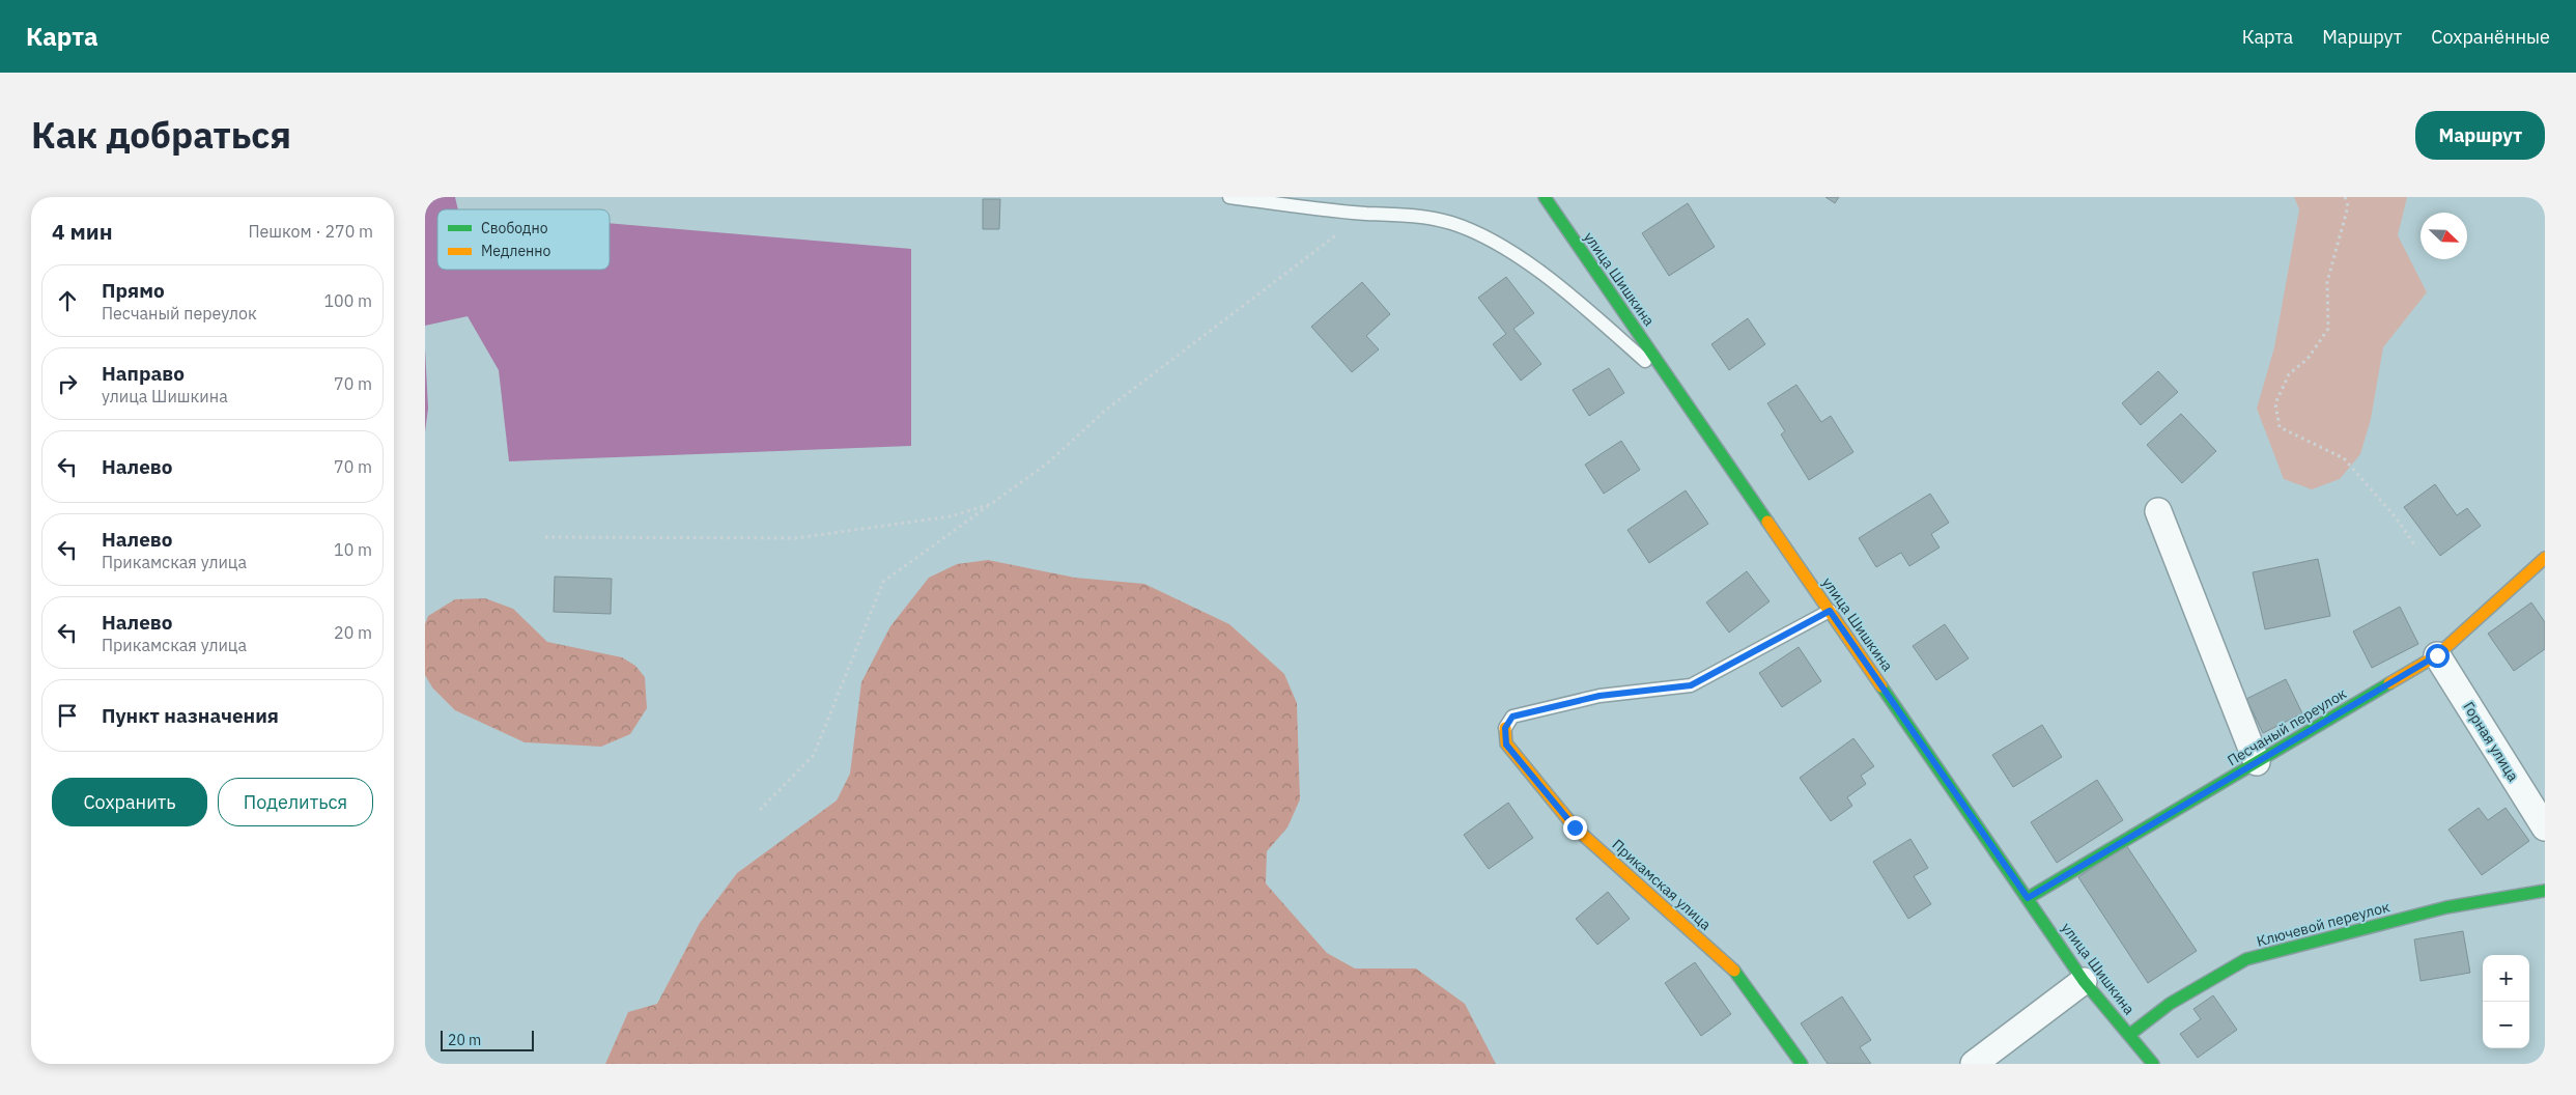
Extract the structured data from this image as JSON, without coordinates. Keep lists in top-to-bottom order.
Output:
{
  "streets": {
    "street": [
      "улица Шишкина",
      "Песчаный переулок",
      "Горная улица",
      "Прикамская улица",
      "Ключевой переулок"
    ]
  },
  "crossings": [
    ["улица Шишкина", "Песчаный переулок"],
    ["улица Шишкина", "Ключевой переулок"],
    ["Песчаный переулок", "Горная улица"]
  ],
  "legend": ["Свободно", "Медленно"],
  "scale_bar": "20 m",
  "north": "bottom right",
  "page": {
    "header": "Карта",
    "nav": ["Карта", "Маршрут", "Сохранённые"],
    "title": "Как добраться",
    "buttons": [
      "Маршрут",
      ["Сохранить", "Поделиться"]
    ],
    "heading": ["4 мин", "Пешком · 270 m"],
    "list": [
      ["Прямо", "Песчаный переулок", "100 m"],
      ["Направо", "улица Шишкина", "70 m"],
      ["Налево", "70 m"],
      ["Налево", "Прикамская улица", "10 m"],
      ["Налево", "Прикамская улица", "20 m"],
      "Пункт назначения"
    ],
    "map_buttons": ["+", "−"],
    "scale": "20 m"
  }
}
